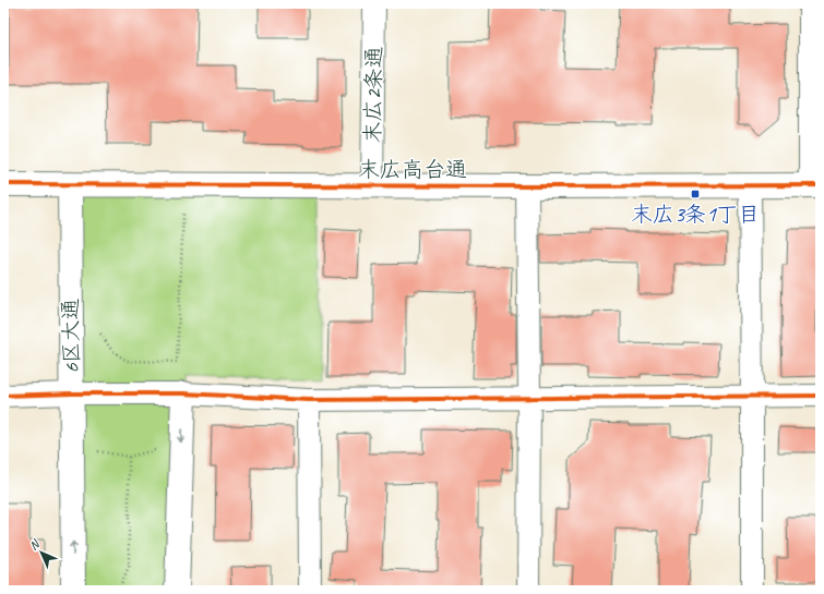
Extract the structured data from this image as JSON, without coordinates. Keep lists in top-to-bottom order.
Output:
{
  "streets": {
    "street": ["末広2条通", "末広高台通", "6区大通"]
  },
  "crossings": [
    ["末広2条通", "末広高台通"],
    ["末広高台通", "6区大通"]
  ],
  "places": {
    "transit": ["末広3条1丁目"]
  },
  "north": "top left"
}
